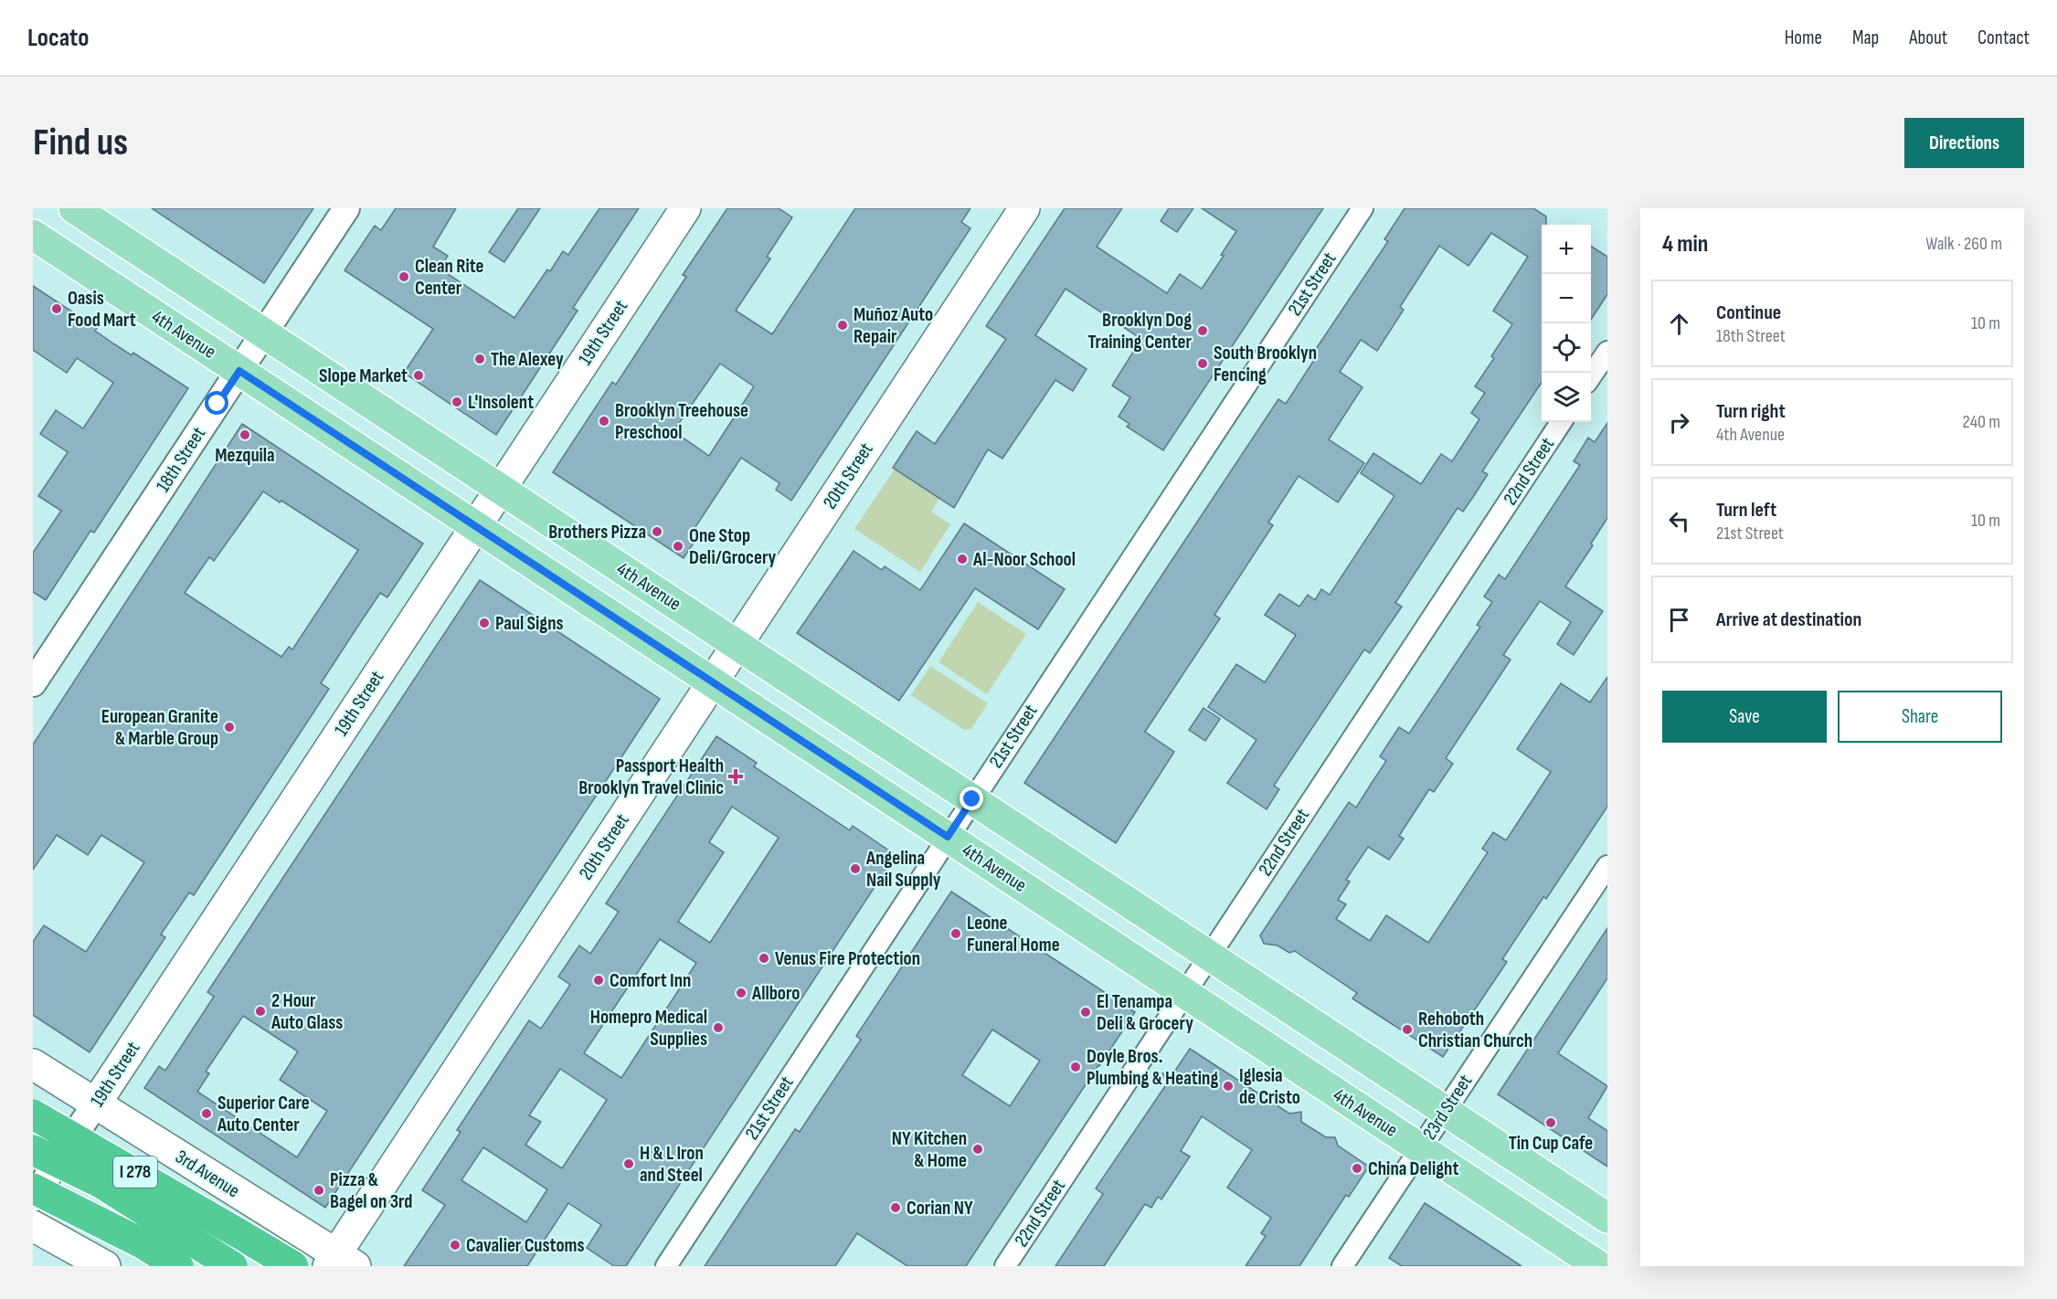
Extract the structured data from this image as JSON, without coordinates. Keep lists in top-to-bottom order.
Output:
{
  "streets": {
    "highway": ["I 278"],
    "main road": [
      "19th Street",
      "4th Avenue",
      "20th Street",
      "3rd Avenue"
    ],
    "street": [
      "21st Street",
      "18th Street",
      "22nd Street",
      "23rd Street"
    ]
  },
  "crossings": [
    ["21st Street", "4th Avenue"],
    ["19th Street", "4th Avenue"],
    ["19th Street", "3rd Avenue"],
    ["4th Avenue", "18th Street"],
    ["4th Avenue", "22nd Street"],
    ["4th Avenue", "20th Street"],
    ["4th Avenue", "23rd Street"],
    ["20th Street", "3rd Avenue"]
  ],
  "places": {
    "other": [
      "Clean Rite Center",
      "Oasis Food Mart",
      "Muñoz Auto Repair",
      "Brooklyn Dog Training Center",
      "The Alexey",
      "South Brooklyn Fencing",
      "Slope Market",
      "L'Insolent",
      "Brooklyn Treehouse Preschool",
      "Mezquila",
      "Brothers Pizza",
      "One Stop Deli/Grocery",
      "Al-Noor School",
      "Paul Signs",
      "European Granite & Marble Group",
      "Angelina Nail Supply",
      "Leone Funeral Home",
      "Venus Fire Protection",
      "Comfort Inn",
      "Allboro",
      "2 Hour Auto Glass",
      "El Tenampa Deli & Grocery",
      "Homepro Medical Supplies",
      "Rehoboth Christian Church",
      "Doyle Bros. Plumbing & Heating",
      "Iglesia de Cristo",
      "Superior Care Auto Center",
      "Tin Cup Cafe",
      "NY Kitchen & Home",
      "H & L Iron and Steel",
      "China Delight",
      "Pizza & Bagel on 3rd",
      "Corian NY",
      "Cavalier Customs"
    ],
    "health": ["Passport Health Brooklyn Travel Clinic"]
  },
  "page": {
    "header": "Locato",
    "nav": [
      "Home",
      "Map",
      "About",
      "Contact"
    ],
    "buttons": [
      "Directions",
      ["Save", "Share"]
    ],
    "title": "Find us",
    "heading": ["4 min", "Walk · 260 m"],
    "map_buttons": ["+", "−"],
    "list": [
      ["Continue", "18th Street", "10 m"],
      ["Turn right", "4th Avenue", "240 m"],
      ["Turn left", "21st Street", "10 m"],
      "Arrive at destination"
    ]
  }
}
